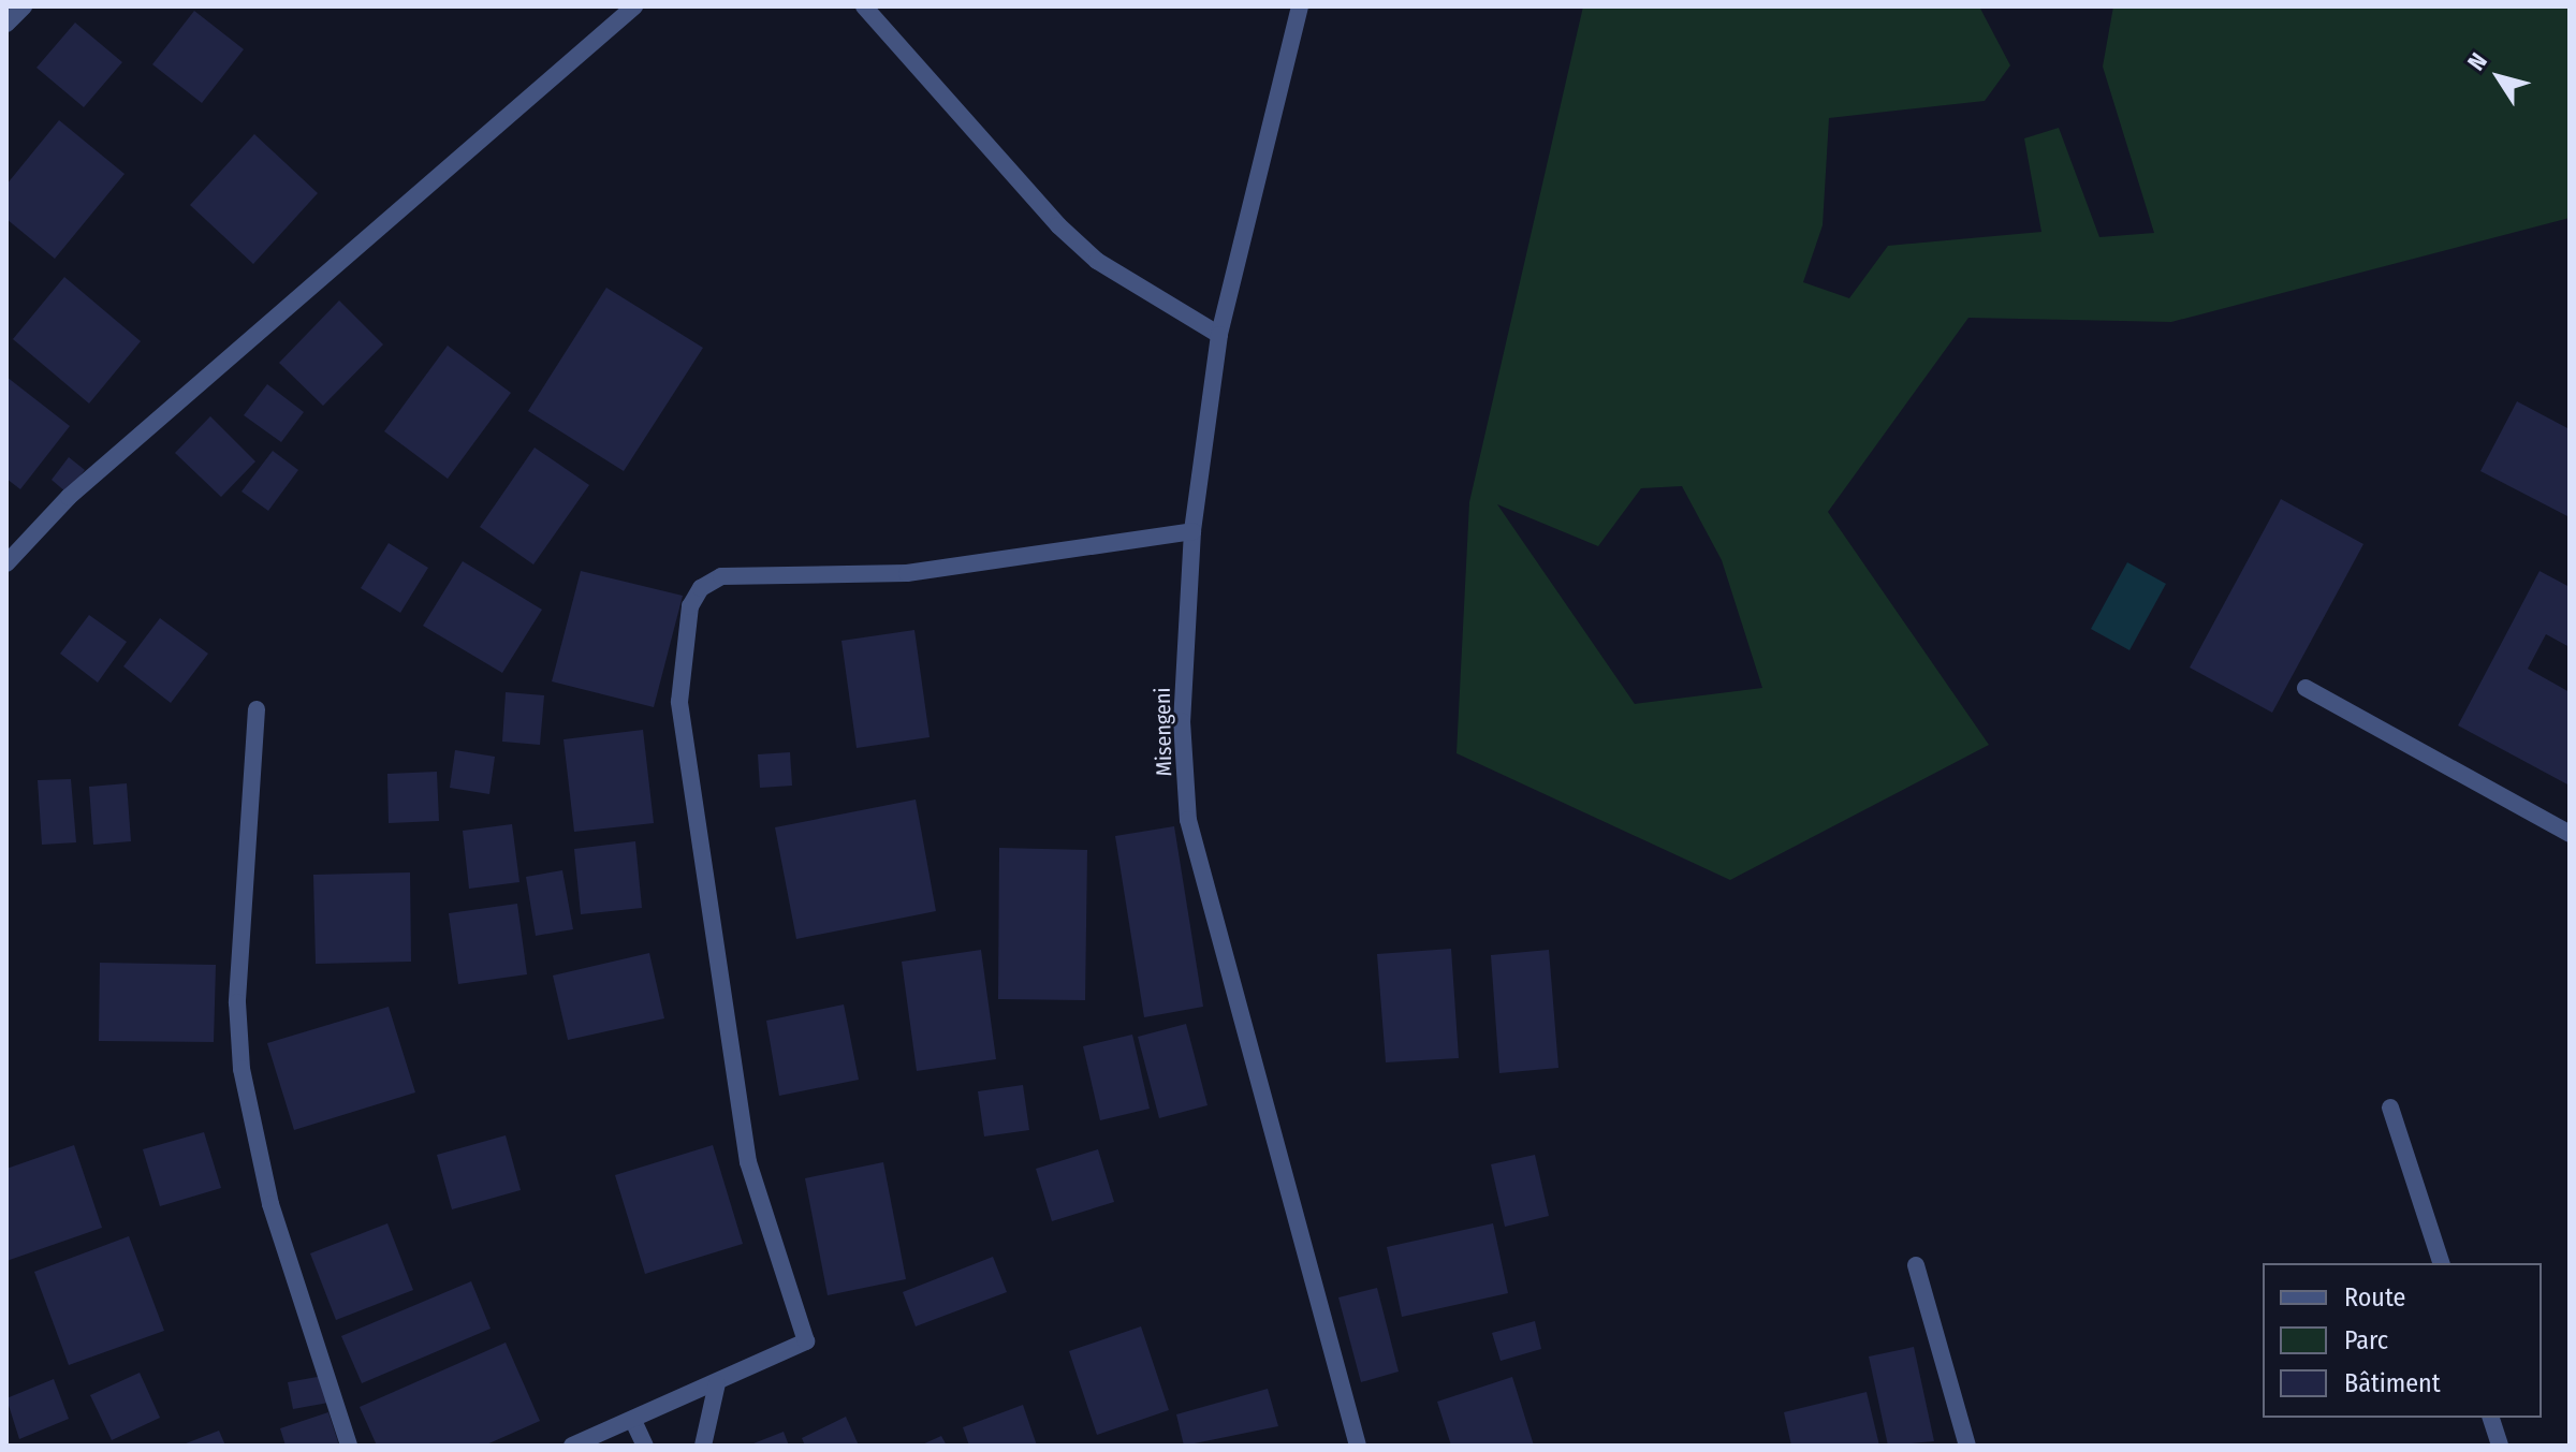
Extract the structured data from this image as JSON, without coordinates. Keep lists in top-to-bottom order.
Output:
{
  "streets": {
    "street": ["Misengeni"]
  },
  "legend": ["Route", "Parc", "Bâtiment"],
  "north": "top left"
}
